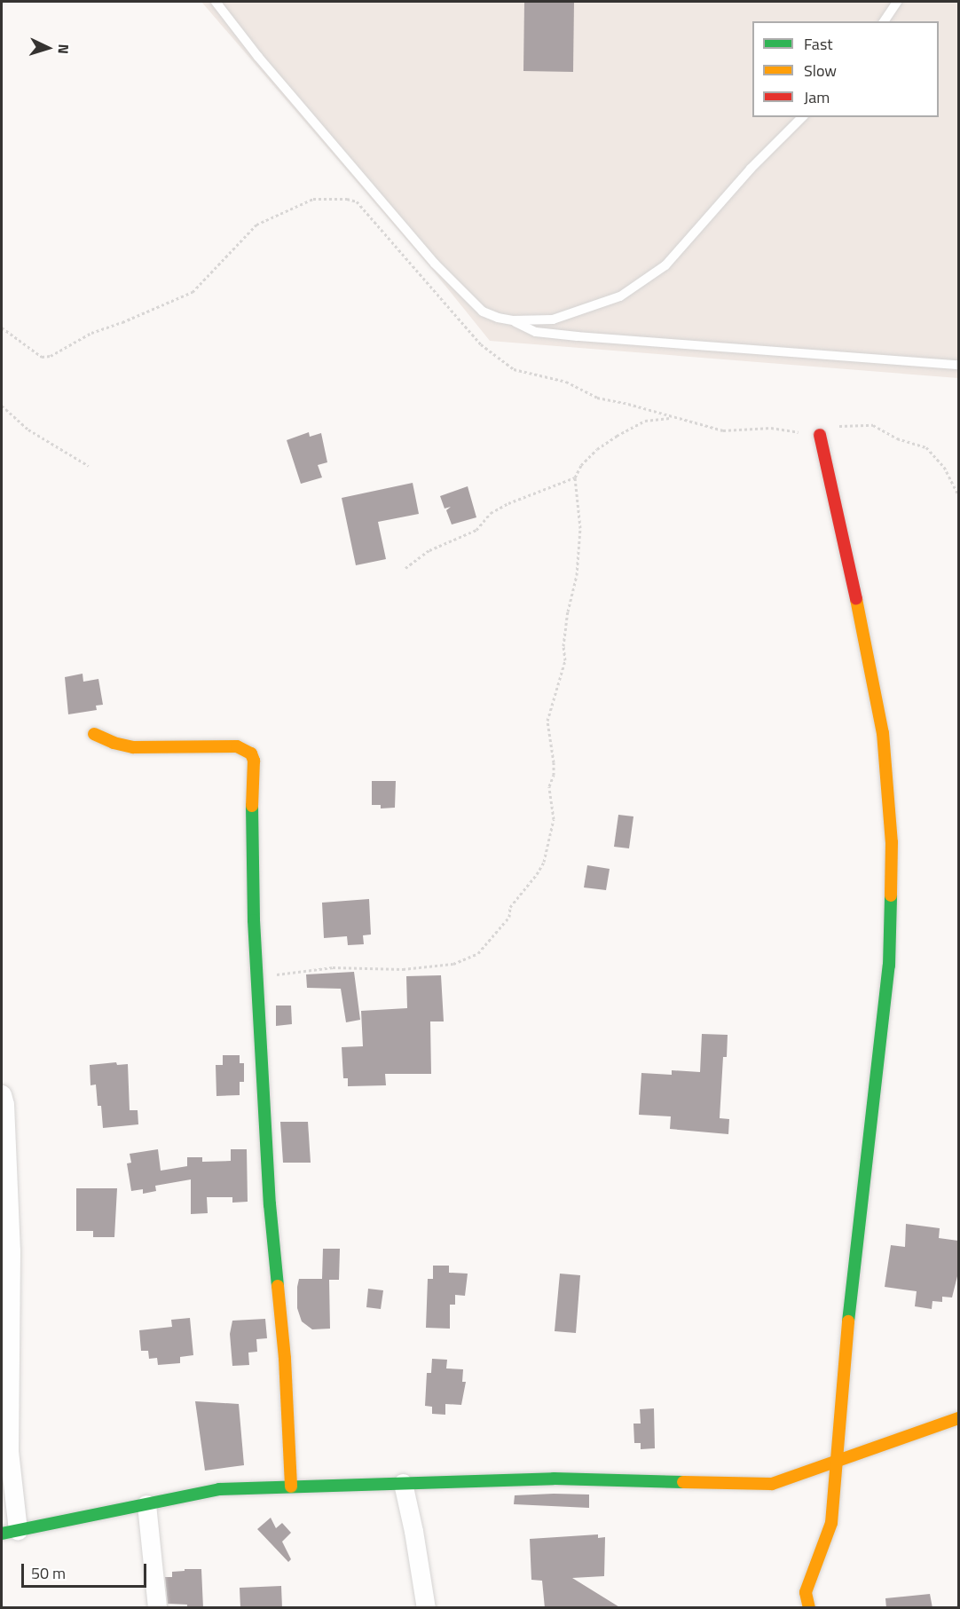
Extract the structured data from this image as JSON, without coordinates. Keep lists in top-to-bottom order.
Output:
{
  "legend": ["Fast", "Slow", "Jam"],
  "scale_bar": "50 m",
  "north": "right"
}
